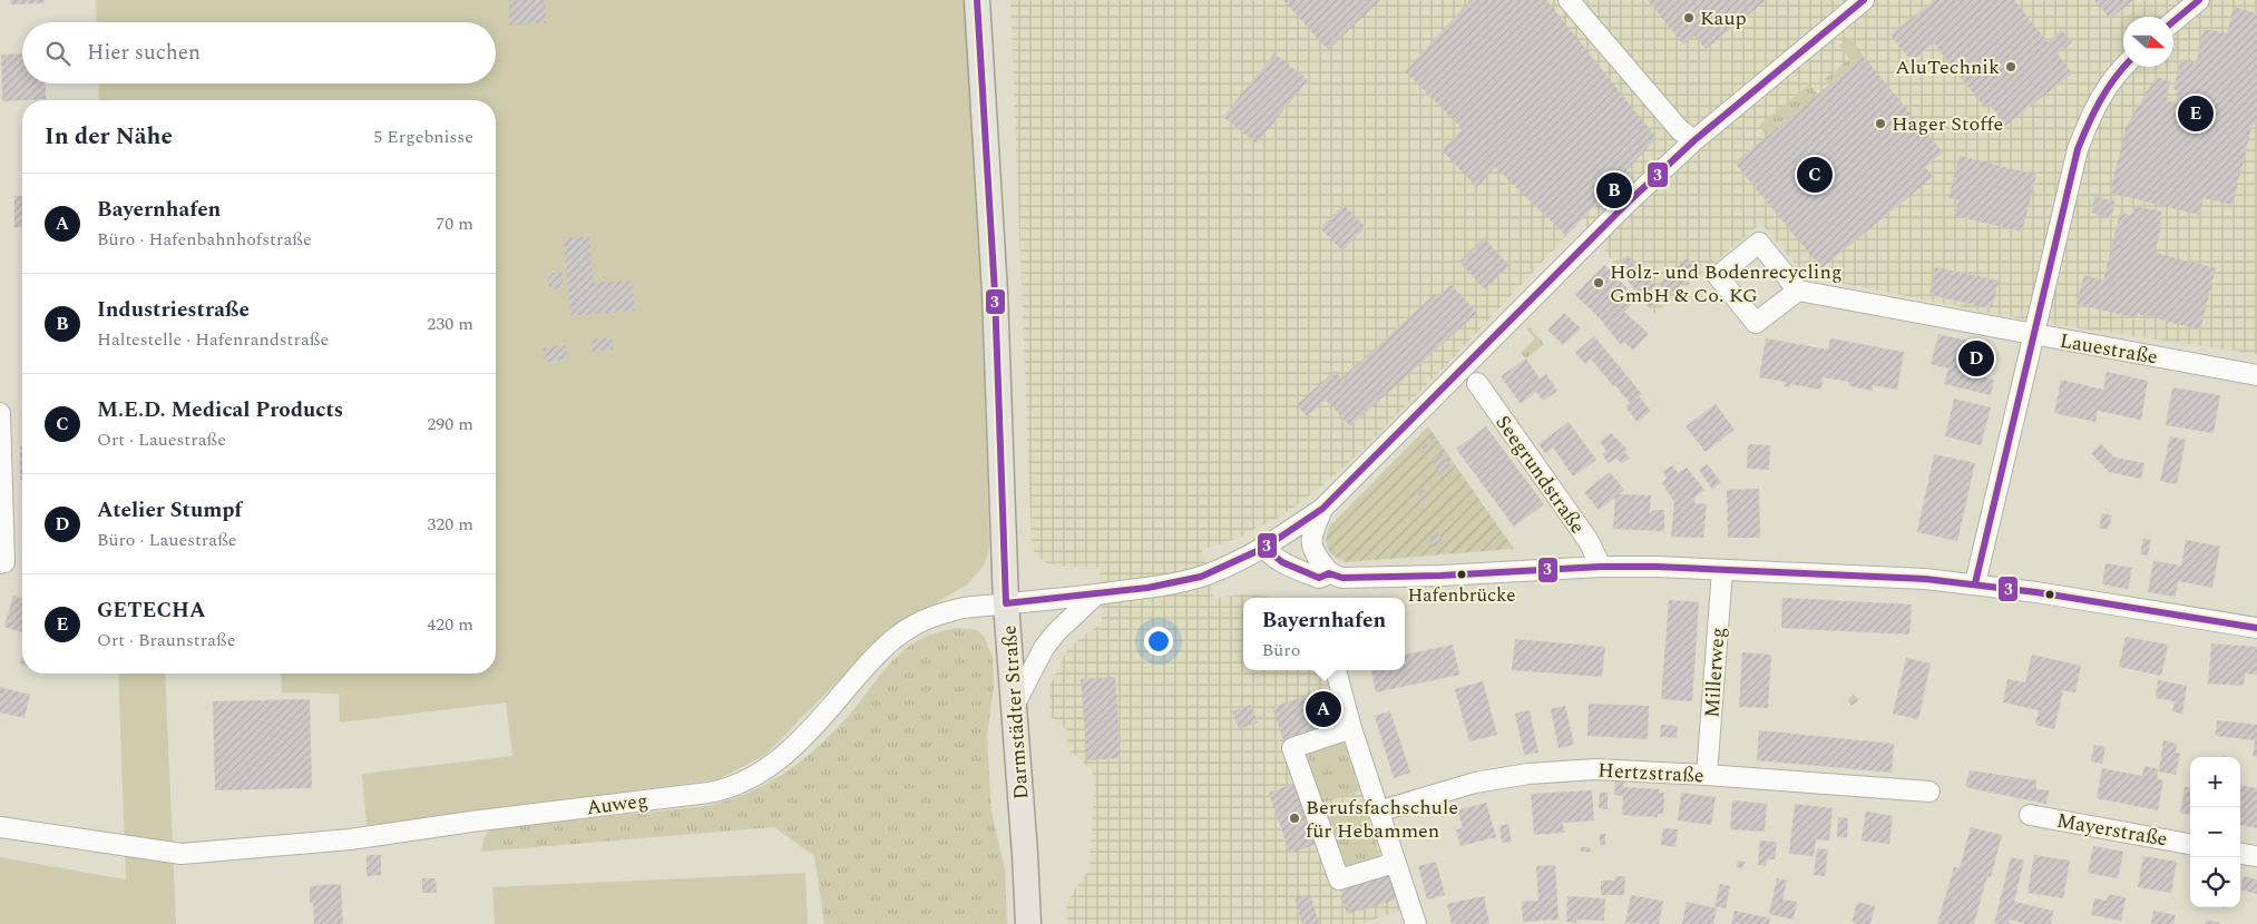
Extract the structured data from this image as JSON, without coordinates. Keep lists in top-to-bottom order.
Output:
{
  "streets": {
    "main road": ["Darmstädter Straße"],
    "street": [
      "Lauestraße",
      "Seegrundstraße",
      "Millerweg",
      "Hertzstraße",
      "Auweg",
      "Mayerstraße"
    ]
  },
  "crossings": [
    ["Millerweg", "Hertzstraße"],
    ["Darmstädter Straße", "Auweg"]
  ],
  "places": [
    "Kaup",
    "AluTechnik",
    "Hager Stoffe",
    "Holz- und Bodenrecycling GmbH & Co. KG",
    "Hafenbrücke",
    "Berufsfachschule für Hebammen"
  ],
  "lines": ["transit line 3"],
  "north": "right",
  "page": {
    "search": "Hier suchen",
    "pins": [
      "E",
      "C",
      "B",
      "D",
      "A"
    ],
    "heading": ["In der Nähe", "5 Ergebnisse"],
    "list": [
      {
        "mark": "A",
        "name": "Bayernhafen",
        "note": "Büro · Hafenbahnhofstraße",
        "value": "70 m"
      },
      {
        "mark": "B",
        "name": "Industriestraße",
        "note": "Haltestelle · Hafenrandstraße",
        "value": "230 m"
      },
      {
        "mark": "C",
        "name": "M.E.D. Medical Products",
        "note": "Ort · Lauestraße",
        "value": "290 m"
      },
      {
        "mark": "D",
        "name": "Atelier Stumpf",
        "note": "Büro · Lauestraße",
        "value": "320 m"
      },
      {
        "mark": "E",
        "name": "GETECHA",
        "note": "Ort · Braunstraße",
        "value": "420 m"
      }
    ],
    "popup": ["Bayernhafen", "Büro"],
    "map_buttons": ["+", "−"]
  }
}
